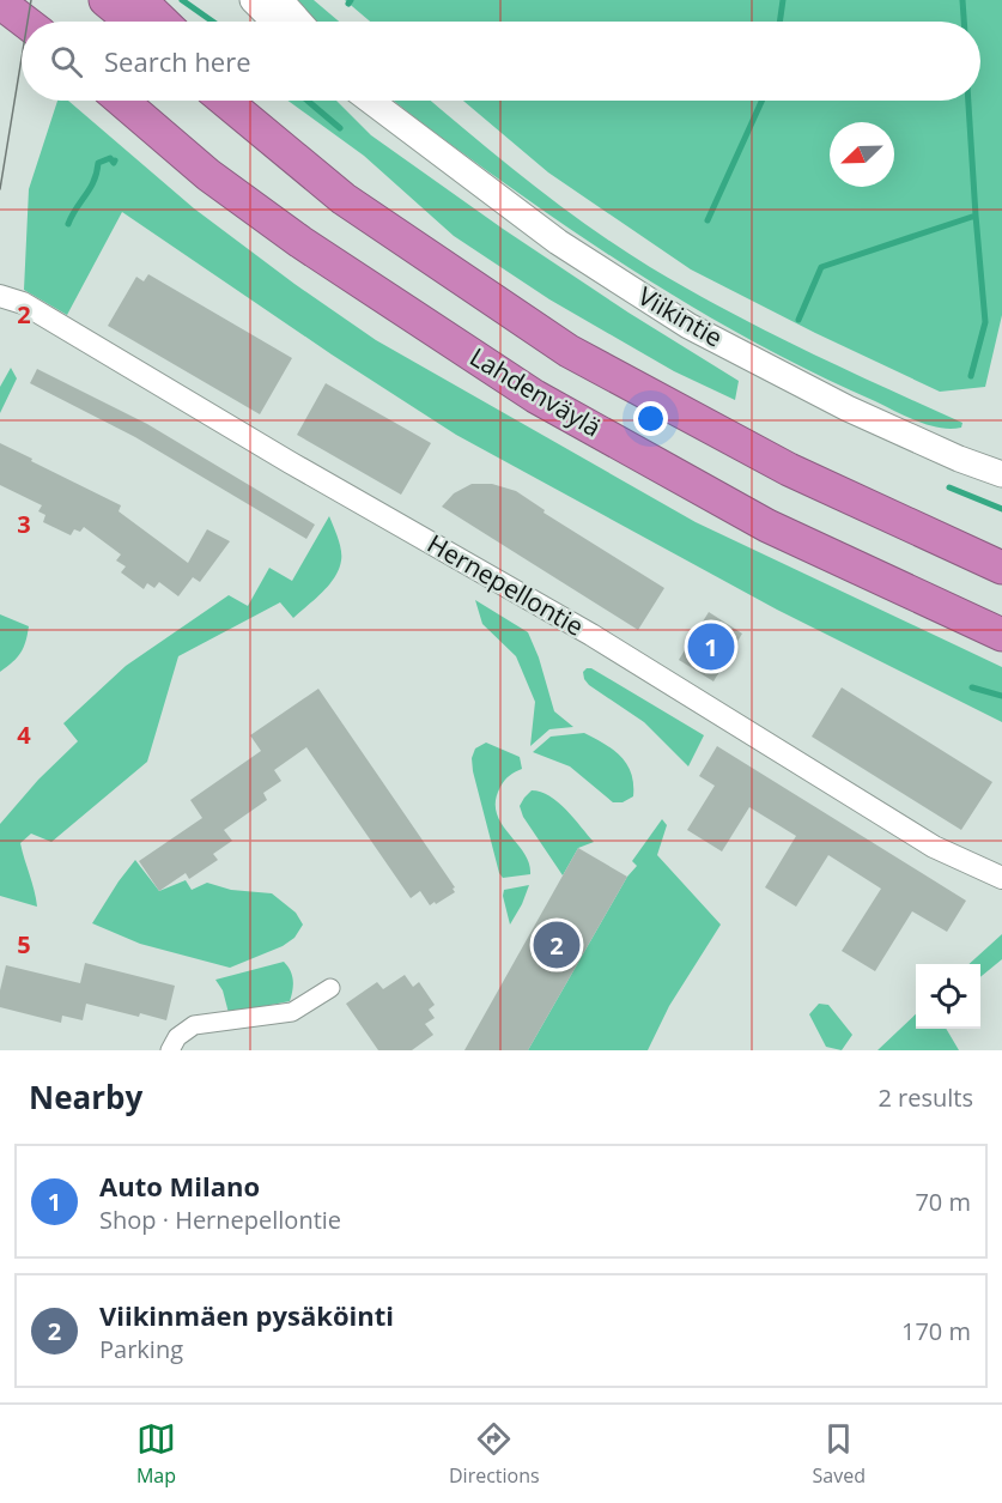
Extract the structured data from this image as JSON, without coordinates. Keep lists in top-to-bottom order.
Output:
{
  "streets": {
    "highway": ["Lahdenväylä"],
    "main road": ["Viikintie"],
    "street": ["Hernepellontie"]
  },
  "north": "bottom left",
  "page": {
    "search": "Search here",
    "pins": ["1", "2"],
    "heading": ["Nearby", "2 results"],
    "list": [
      {
        "mark": "1",
        "name": "Auto Milano",
        "note": "Shop · Hernepellontie",
        "value": "70 m"
      },
      {
        "mark": "2",
        "name": "Viikinmäen pysäköinti",
        "note": "Parking",
        "value": "170 m"
      }
    ],
    "nav": ["Map", "Directions", "Saved"]
  },
  "grid": {
    "rows": [
      "2",
      "3",
      "4",
      "5"
    ]
  }
}
